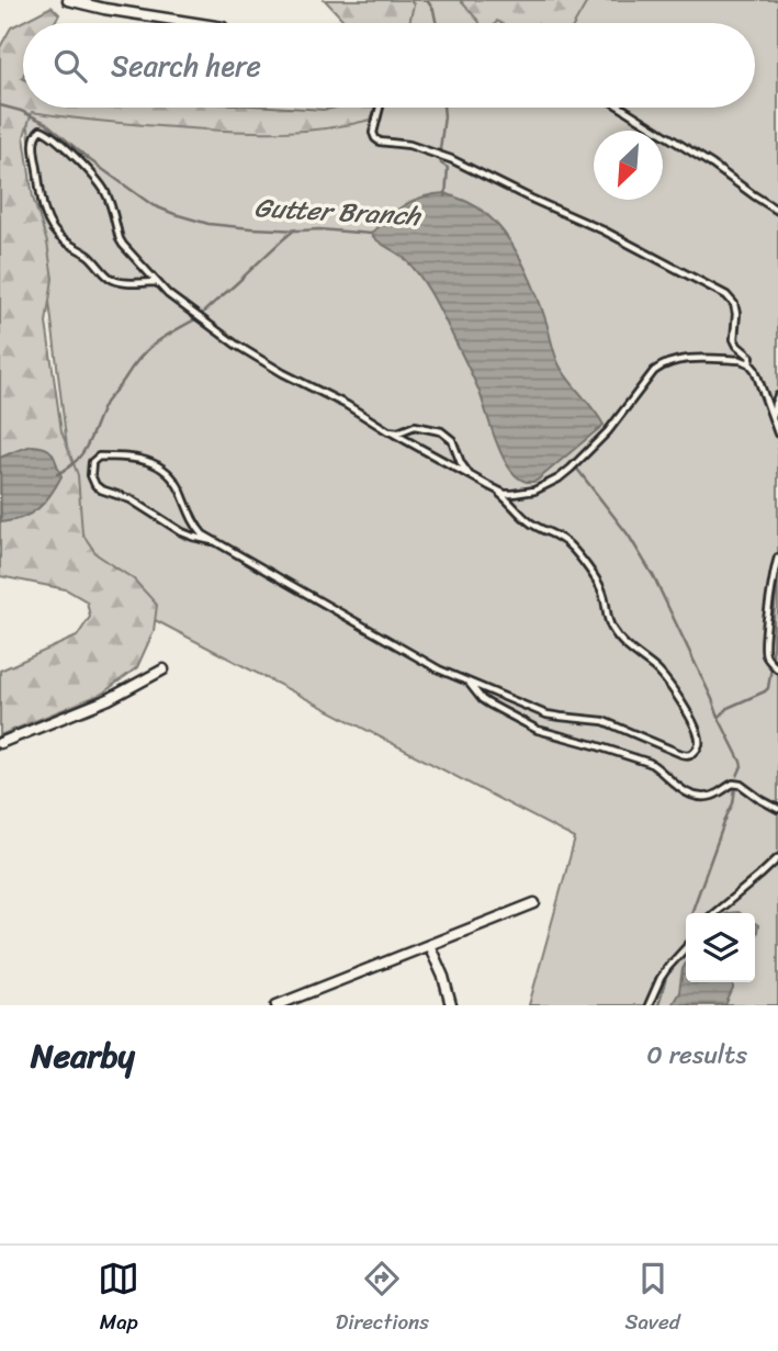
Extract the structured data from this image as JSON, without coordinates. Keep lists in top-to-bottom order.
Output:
{
  "water": ["Gutter Branch"],
  "north": "bottom left",
  "page": {
    "search": "Search here",
    "heading": ["Nearby", "0 results"],
    "nav": ["Map", "Directions", "Saved"]
  }
}
